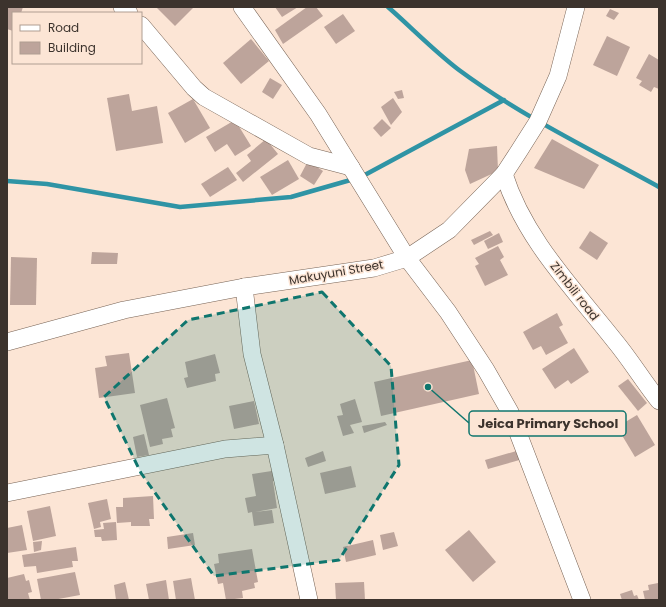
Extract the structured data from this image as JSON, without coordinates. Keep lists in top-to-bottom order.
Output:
{
  "streets": {
    "street": ["Makuyuni Street", "Zimbili road"]
  },
  "crossings": [
    ["Makuyuni Street", "Zimbili road"]
  ],
  "places": ["Jeica Primary School"],
  "legend": ["Road", "Building"]
}
